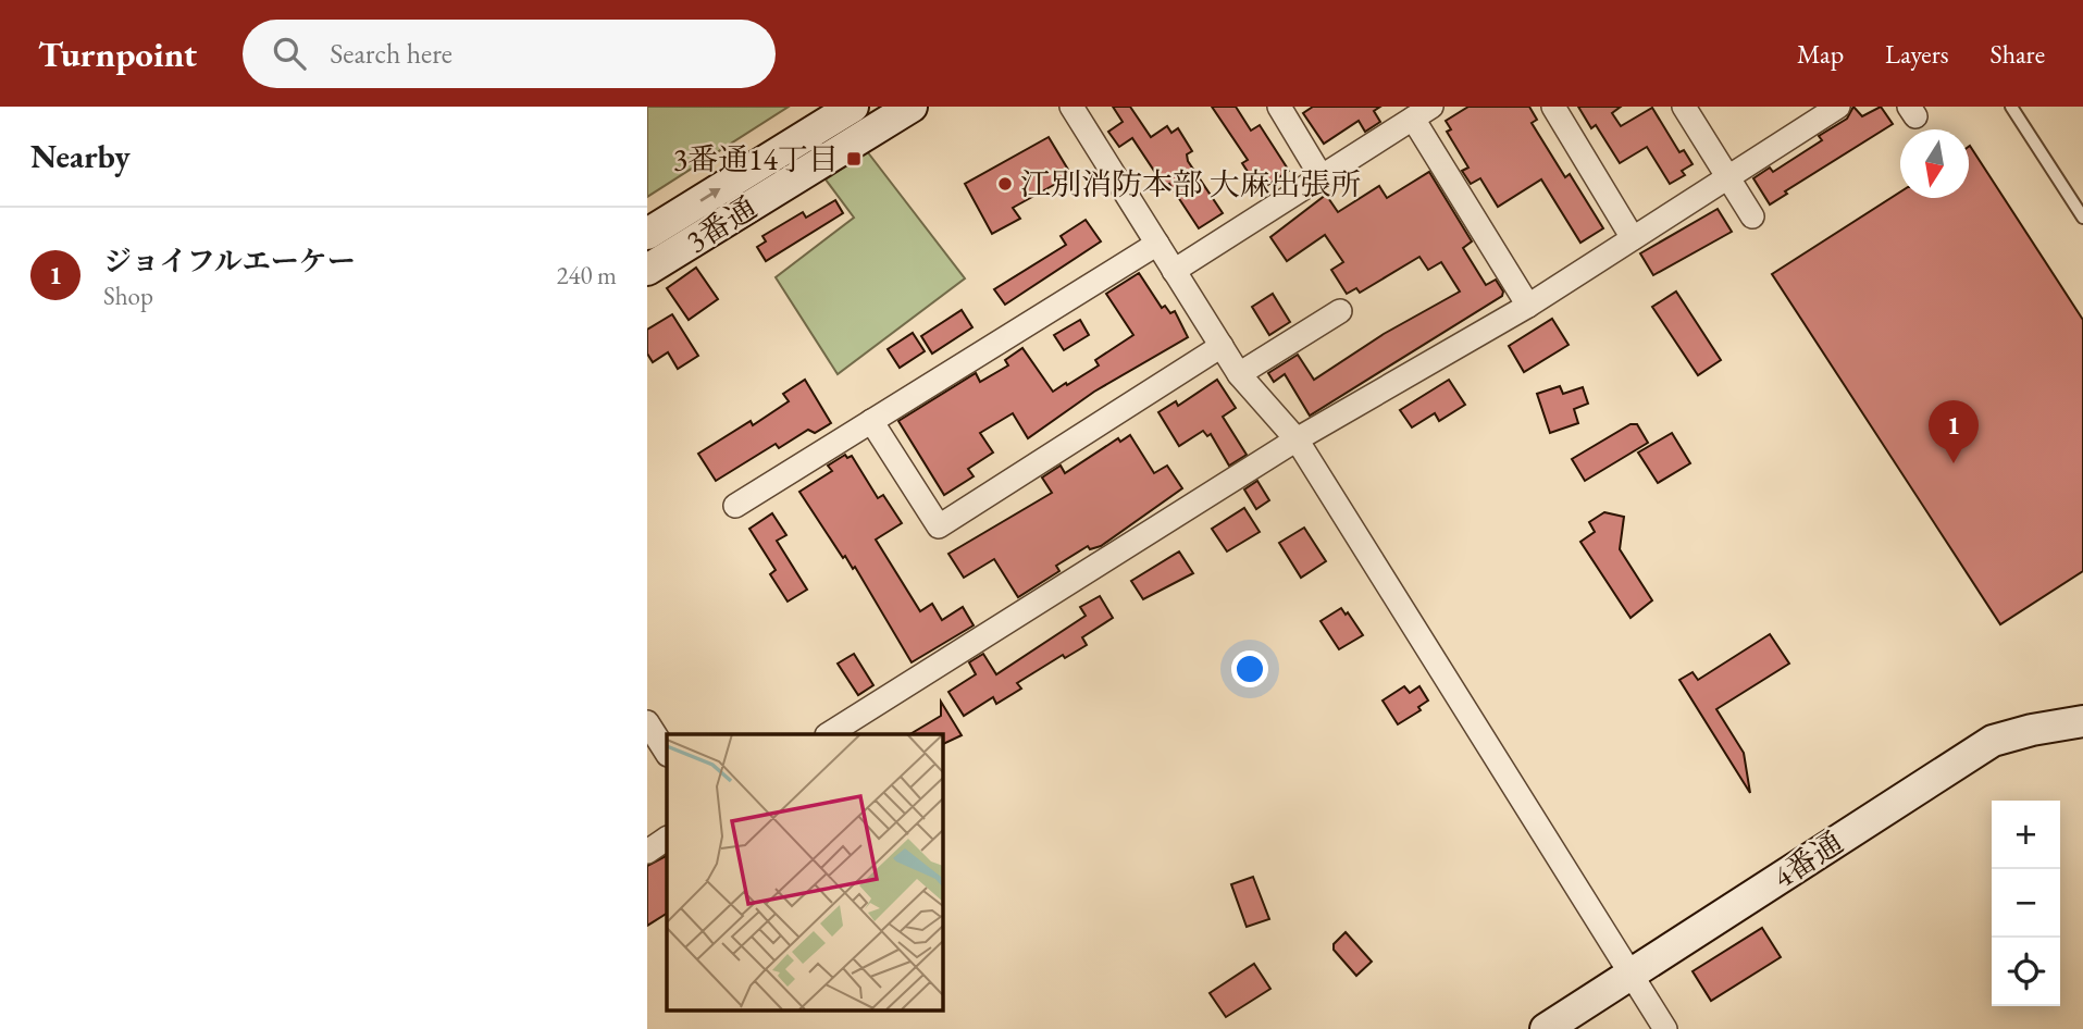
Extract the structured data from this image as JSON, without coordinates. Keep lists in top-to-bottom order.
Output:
{
  "streets": {
    "street": ["3番通", "4番通"]
  },
  "places": {
    "transit": ["3番通14丁目"],
    "other": ["江別消防本部 大麻出張所"]
  },
  "north": "bottom",
  "page": {
    "header": "Turnpoint",
    "search": "Search here",
    "nav": ["Map", "Layers", "Share"],
    "heading": "Nearby",
    "list": [
      {
        "mark": "1",
        "name": "ジョイフルエーケー",
        "note": "Shop",
        "value": "240 m"
      }
    ],
    "pins": "1",
    "map_buttons": ["+", "−"]
  }
}
